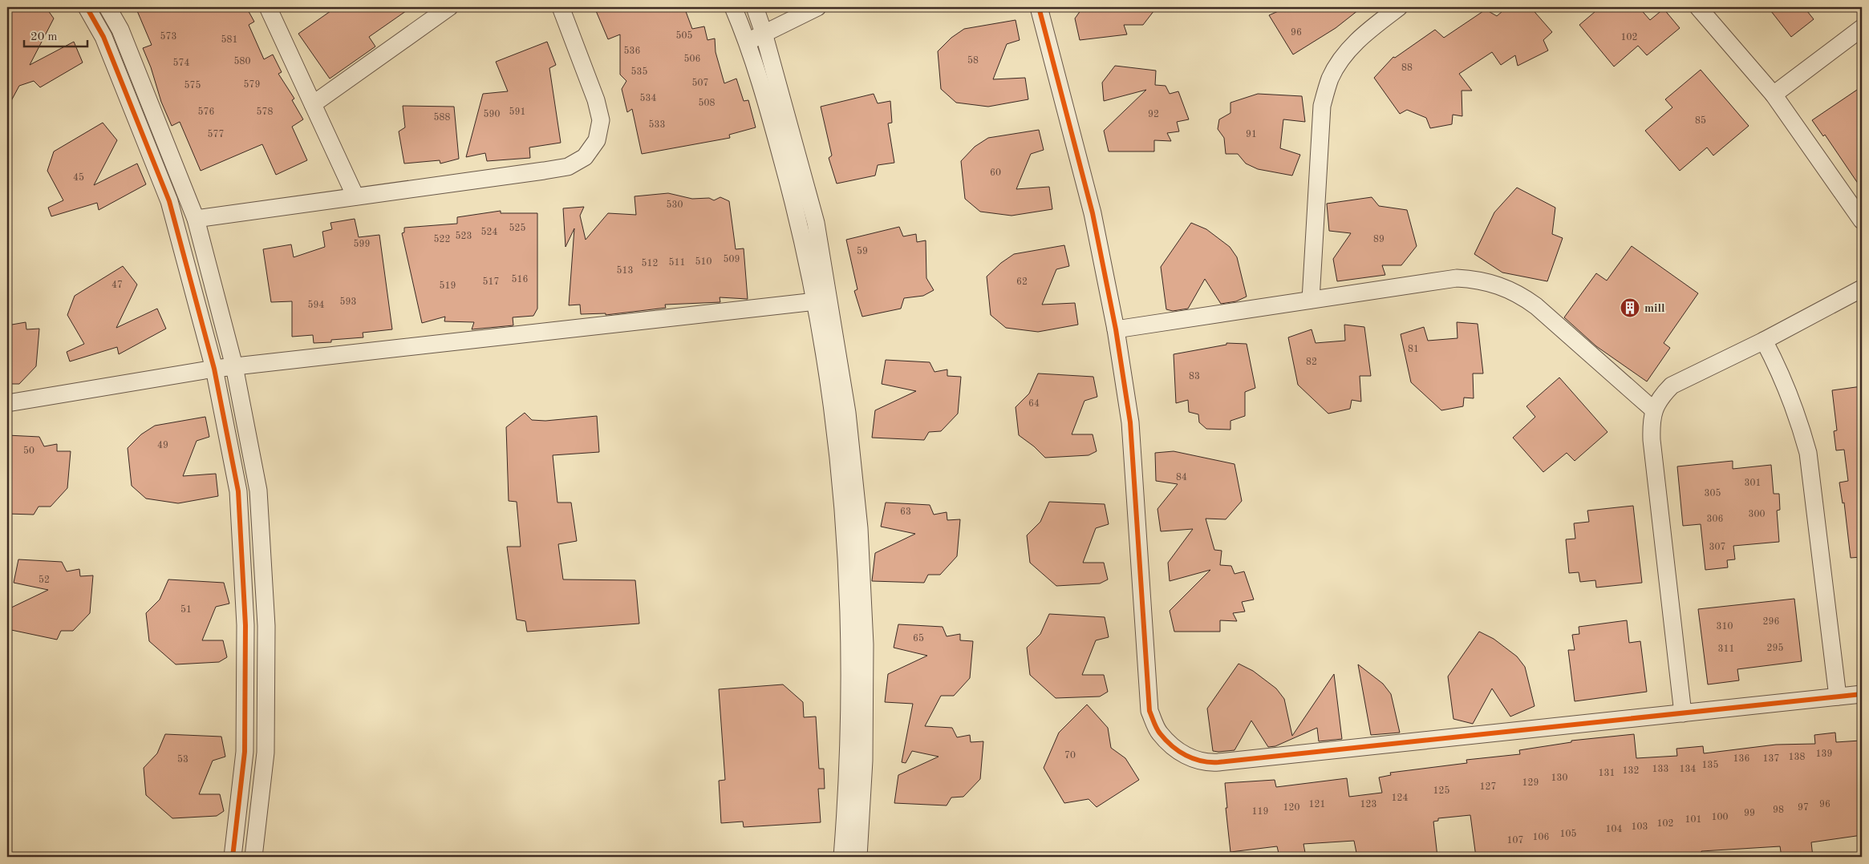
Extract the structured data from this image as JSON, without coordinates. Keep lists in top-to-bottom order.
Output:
{
  "places": {
    "building": ["mill"]
  },
  "house_numbers": [
    "96",
    "505",
    "573",
    "102",
    "581",
    "536",
    "506",
    "58",
    "580",
    "574",
    "88",
    "535",
    "507",
    "579",
    "575",
    "534",
    "508",
    "576",
    "578",
    "591",
    "590",
    "92",
    "588",
    "85",
    "533",
    "577",
    "91",
    "60",
    "45",
    "530",
    "525",
    "524",
    "523",
    "522",
    "89",
    "599",
    "59",
    "509",
    "510",
    "511",
    "512",
    "513",
    "516",
    "517",
    "62",
    "47",
    "519",
    "593",
    "594",
    "81",
    "82",
    "83",
    "64",
    "49",
    "50",
    "84",
    "301",
    "305",
    "63",
    "300",
    "306",
    "307",
    "52",
    "51",
    "296",
    "310",
    "65",
    "295",
    "311",
    "139",
    "70",
    "138",
    "136",
    "137",
    "53",
    "135",
    "133",
    "134",
    "132",
    "131",
    "130",
    "129",
    "127",
    "125",
    "124",
    "121",
    "123",
    "96",
    "120",
    "97",
    "98",
    "119",
    "99",
    "100",
    "101",
    "102",
    "103",
    "104",
    "105",
    "106",
    "107"
  ],
  "scale_bar": "20 m"
}
